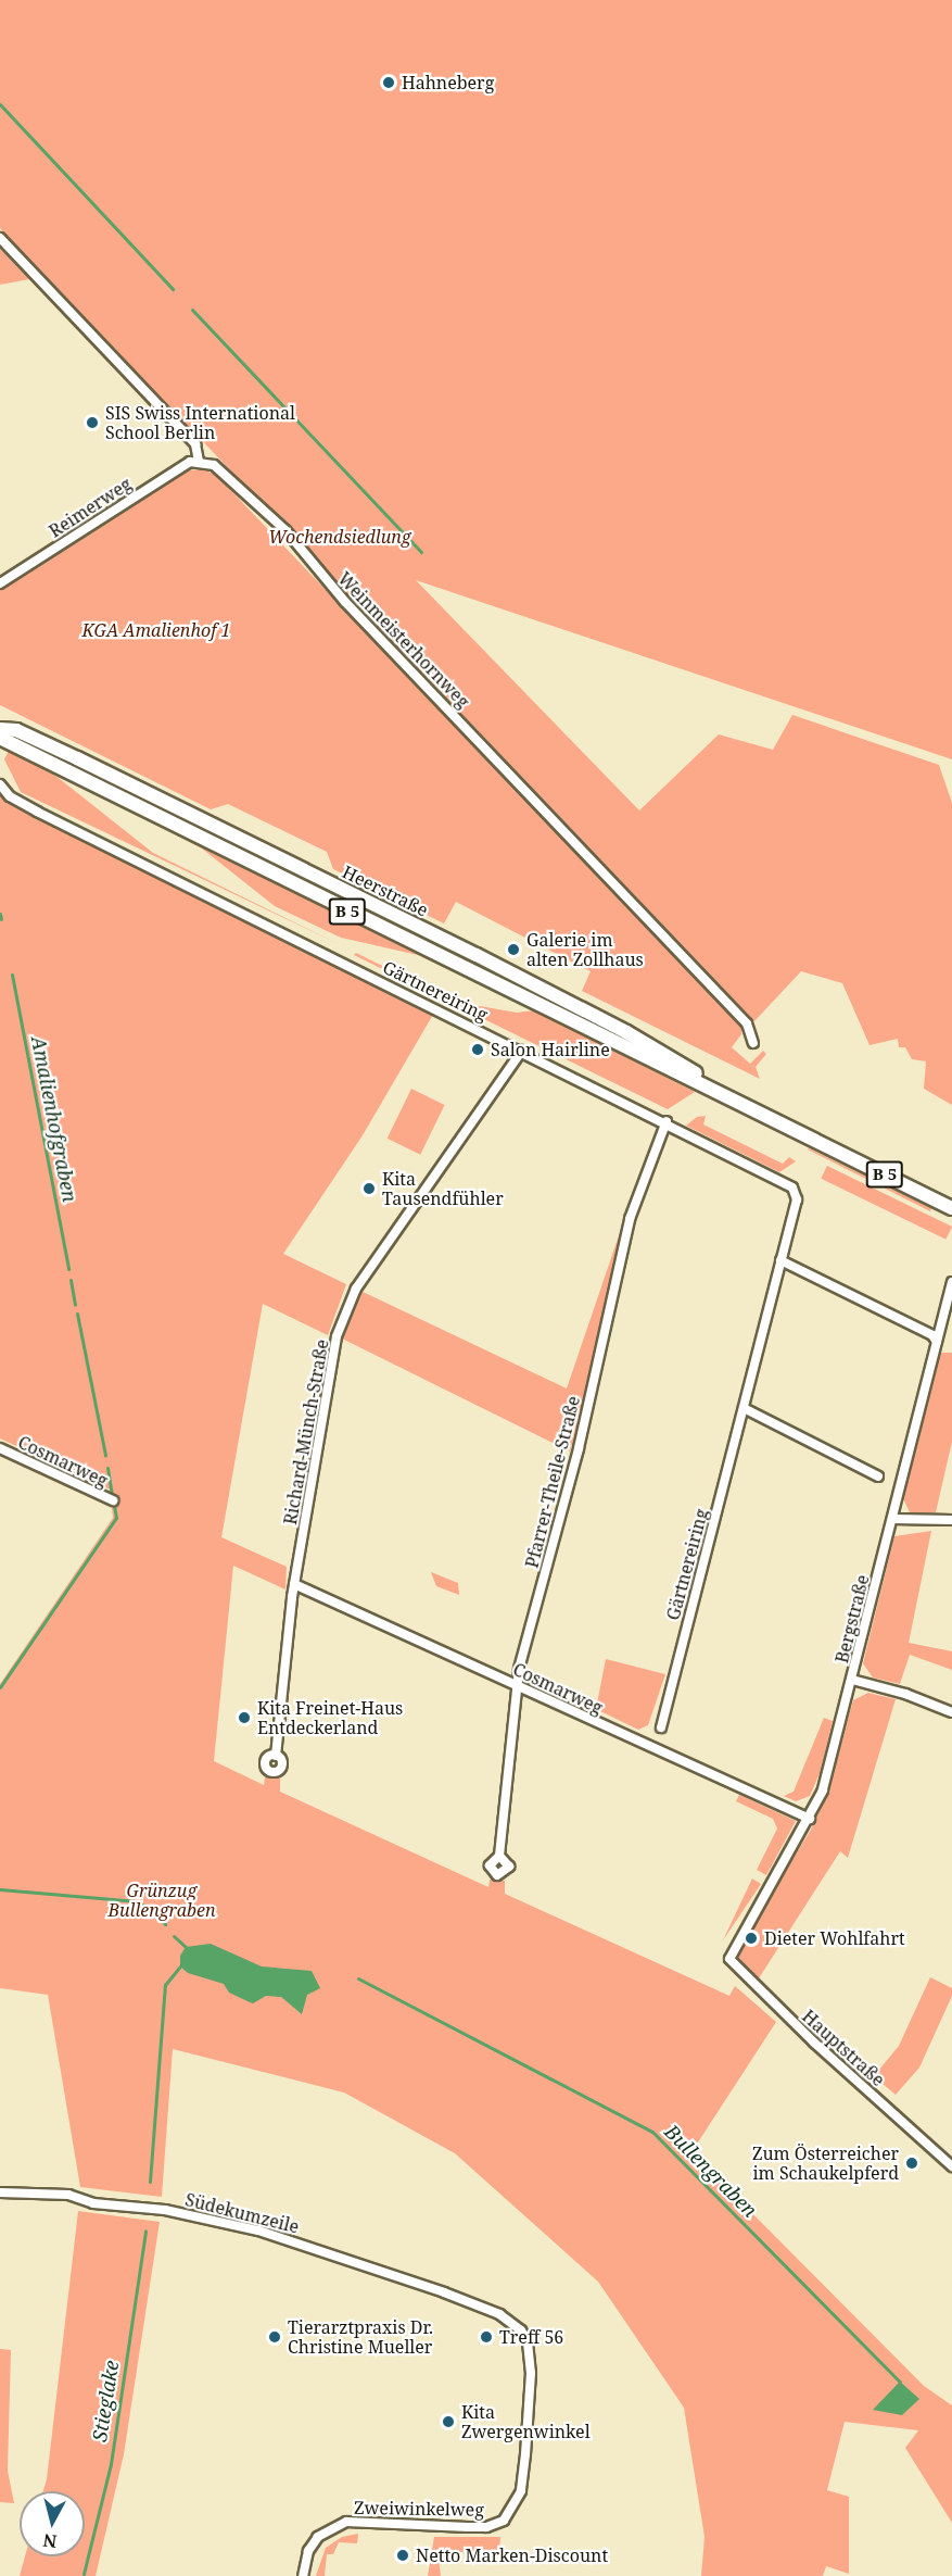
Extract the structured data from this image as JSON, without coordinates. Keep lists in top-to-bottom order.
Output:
{
  "streets": {
    "main road": ["Heerstraße", "B 5"],
    "street": [
      "Reimerweg",
      "Weinmeisterhornweg",
      "Gärtnereiring",
      "Richard-Münch-Straße",
      "Cosmarweg",
      "Pfarrer-Theile-Straße",
      "Bergstraße",
      "Hauptstraße",
      "Südekumzeile",
      "Zweiwinkelweg"
    ]
  },
  "crossings": [
    ["Reimerweg", "Weinmeisterhornweg"],
    ["Gärtnereiring", "Richard-Münch-Straße"],
    ["Gärtnereiring", "Pfarrer-Theile-Straße"],
    ["Richard-Münch-Straße", "Cosmarweg"],
    ["Cosmarweg", "Pfarrer-Theile-Straße"],
    ["Cosmarweg", "Bergstraße"],
    ["Bergstraße", "Hauptstraße"],
    ["Südekumzeile", "Zweiwinkelweg"]
  ],
  "water": ["Amalienhofgraben", "Bullengraben", "Stieglake"],
  "parks": ["Wochendsiedlung", "KGA Amalienhof 1", "Grünzug Bullengraben"],
  "places": [
    "Hahneberg",
    "SIS Swiss International School Berlin",
    "Galerie im alten Zollhaus",
    "Salon Hairline",
    "Kita Tausendfühler",
    "Kita Freinet-Haus Entdeckerland",
    "Dieter Wohlfahrt",
    "Zum Österreicher im Schaukelpferd",
    "Tierarztpraxis Dr. Christine Mueller",
    "Treff 56",
    "Kita Zwergenwinkel",
    "Netto Marken-Discount"
  ],
  "north": "bottom"
}
